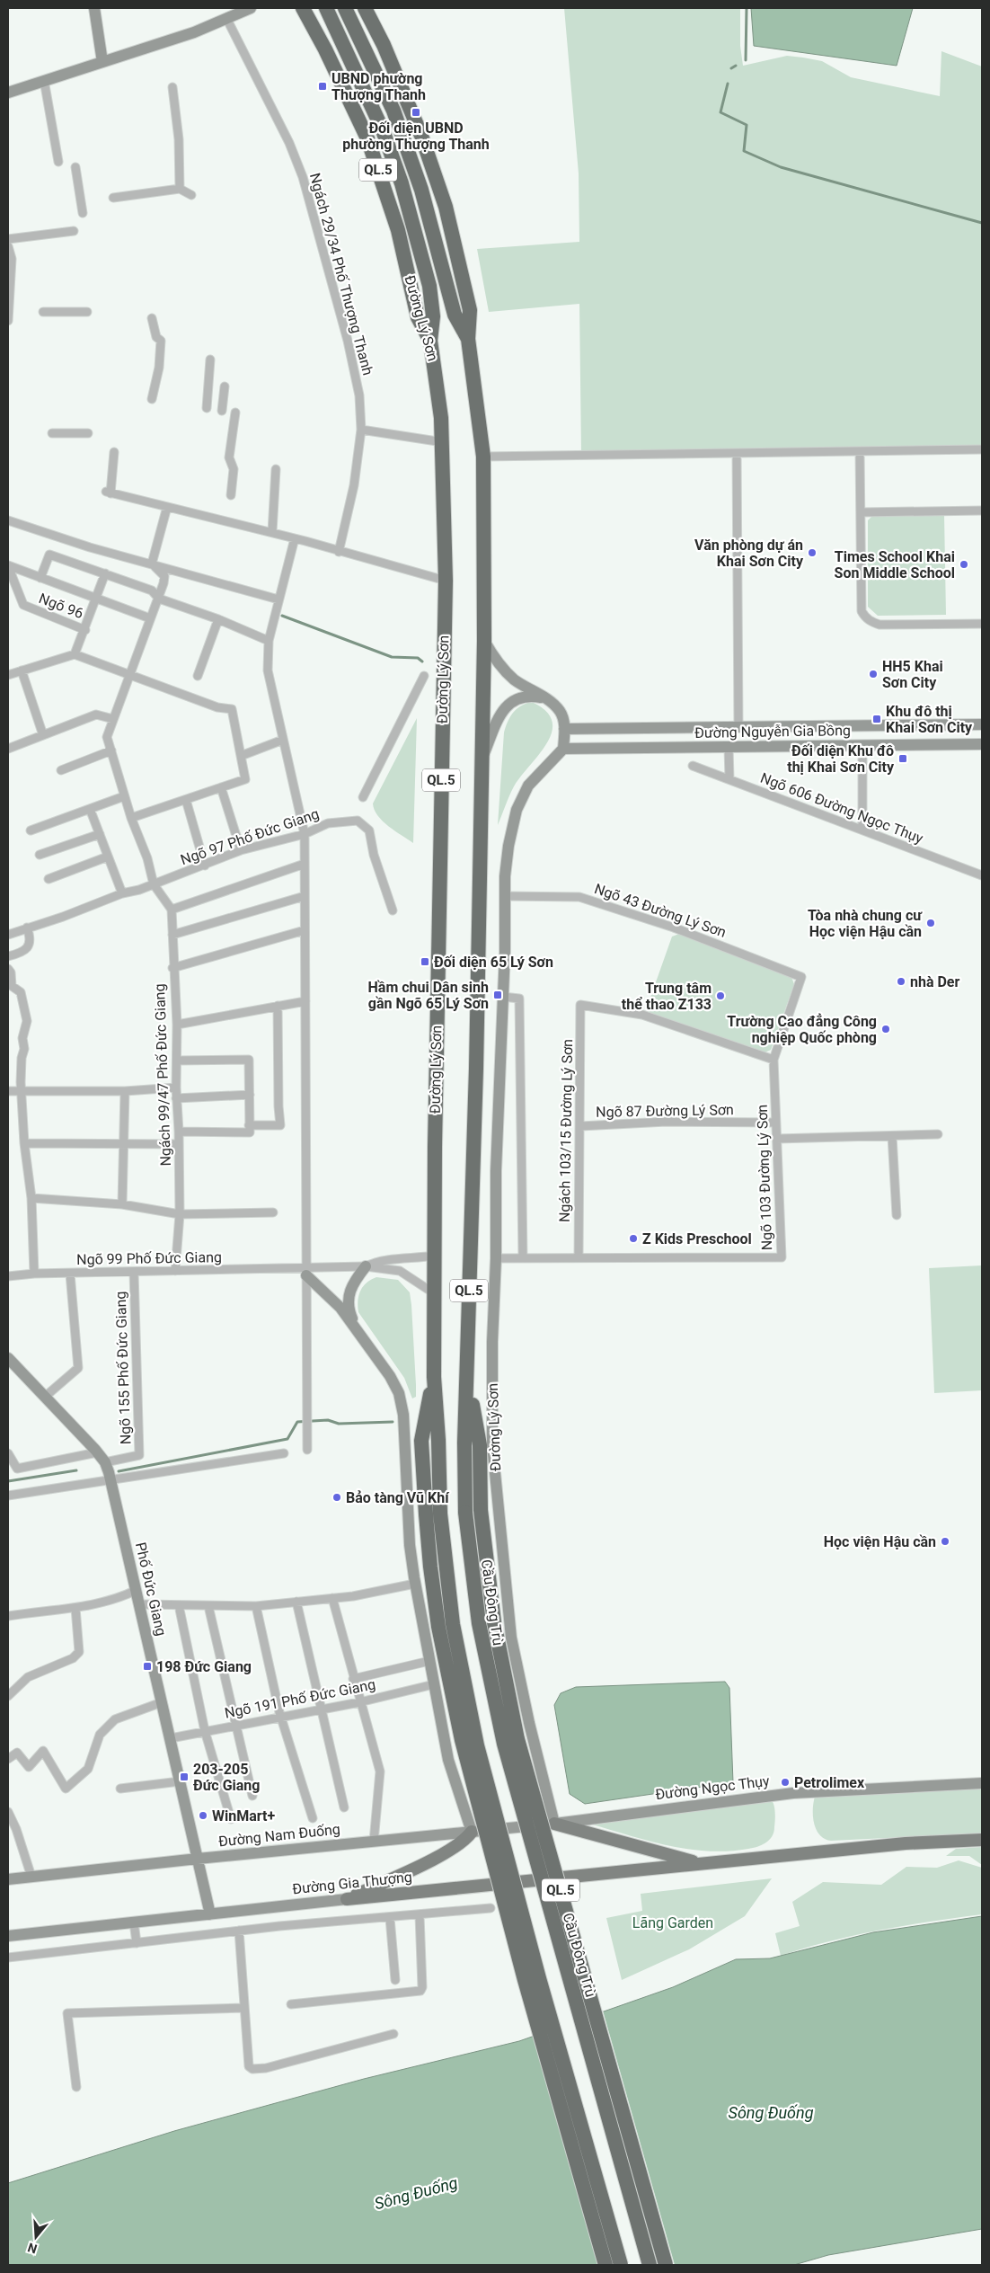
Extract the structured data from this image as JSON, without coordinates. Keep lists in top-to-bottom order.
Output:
{
  "streets": {
    "highway": ["QL.5", "Đường Lý Sơn", "Cầu Đông Trù"],
    "main road": ["Đường Gia Thượng"],
    "street": [
      "Ngách 29/34 Phố Thượng Thanh",
      "Ngõ 96",
      "Đường Nguyễn Gia Bồng",
      "Ngõ 606 Đường Ngọc Thụy",
      "Ngõ 97 Phố Đức Giang",
      "Ngõ 43 Đường Lý Sơn",
      "Ngách 99/47 Phố Đức Giang",
      "Ngõ 87 Đường Lý Sơn",
      "Ngách 103/15 Đường Lý Sơn",
      "Ngõ 103 Đường Lý Sơn",
      "Ngõ 99 Phố Đức Giang",
      "Ngõ 155 Phố Đức Giang",
      "Phố Đức Giang",
      "Ngõ 191 Phố Đức Giang",
      "Đường Ngọc Thụy",
      "Đường Nam Đuống"
    ]
  },
  "crossings": [
    ["QL.5", "Đường Lý Sơn"],
    ["Đường Lý Sơn", "Đường Nguyễn Gia Bồng"],
    ["Đường Lý Sơn", "Ngõ 43 Đường Lý Sơn"],
    ["Đường Lý Sơn", "Ngõ 103 Đường Lý Sơn"],
    ["Đường Lý Sơn", "Cầu Đông Trù"],
    ["Đường Lý Sơn", "Đường Ngọc Thụy"],
    ["Đường Lý Sơn", "Đường Nam Đuống"],
    ["Ngõ 43 Đường Lý Sơn", "Ngõ 103 Đường Lý Sơn"],
    ["Ngách 99/47 Phố Đức Giang", "Ngõ 99 Phố Đức Giang"],
    ["Ngõ 87 Đường Lý Sơn", "Ngách 103/15 Đường Lý Sơn"],
    ["Ngõ 87 Đường Lý Sơn", "Ngõ 103 Đường Lý Sơn"],
    ["Ngách 103/15 Đường Lý Sơn", "Ngõ 103 Đường Lý Sơn"],
    ["Ngõ 99 Phố Đức Giang", "Ngõ 155 Phố Đức Giang"],
    ["Ngõ 155 Phố Đức Giang", "Phố Đức Giang"],
    ["Phố Đức Giang", "Ngõ 191 Phố Đức Giang"],
    ["Phố Đức Giang", "Đường Nam Đuống"],
    ["Phố Đức Giang", "Đường Gia Thượng"],
    ["Đường Ngọc Thụy", "Đường Nam Đuống"]
  ],
  "water": ["Sông Đuống"],
  "parks": ["Lãng Garden"],
  "places": {
    "transit": [
      "UBND phường Thượng Thanh",
      "Đối diện UBND phường Thượng Thanh",
      "Khu đô thị Khai Sơn City",
      "Đối diện Khu đô thị Khai Sơn City",
      "Đối diện 65 Lý Sơn",
      "Hầm chui Dân sinh gần Ngõ 65 Lý Sơn",
      "198 Đức Giang",
      "203-205 Đức Giang"
    ],
    "other": [
      "Văn phòng dự án Khai Sơn City",
      "Times School Khai Son Middle School",
      "HH5 Khai Sơn City",
      "Tòa nhà chung cư Học viện Hậu cần",
      "nhà Der",
      "Trung tâm thể thao Z133",
      "Trường Cao đẳng Công nghiệp Quốc phòng",
      "Z Kids Preschool",
      "Bảo tàng Vũ Khí",
      "Học viện Hậu cần",
      "Petrolimex",
      "WinMart+"
    ]
  },
  "north": "bottom"
}
